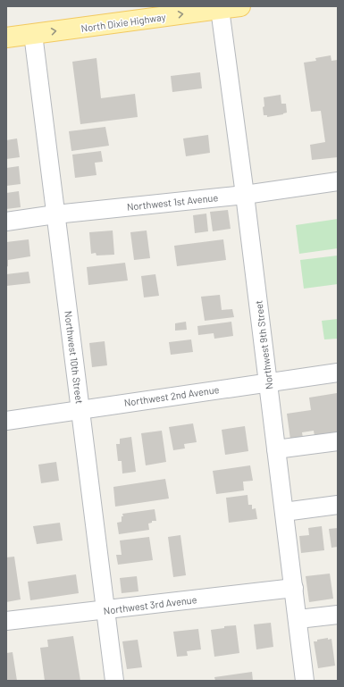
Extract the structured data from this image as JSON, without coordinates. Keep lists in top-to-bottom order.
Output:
{
  "streets": {
    "main road": ["North Dixie Highway"],
    "street": [
      "Northwest 1st Avenue",
      "Northwest 9th Street",
      "Northwest 10th Street",
      "Northwest 2nd Avenue",
      "Northwest 3rd Avenue"
    ]
  },
  "crossings": [
    ["North Dixie Highway", "Northwest 9th Street"],
    ["North Dixie Highway", "Northwest 10th Street"],
    ["Northwest 1st Avenue", "Northwest 9th Street"],
    ["Northwest 1st Avenue", "Northwest 10th Street"],
    ["Northwest 9th Street", "Northwest 2nd Avenue"],
    ["Northwest 9th Street", "Northwest 3rd Avenue"],
    ["Northwest 10th Street", "Northwest 2nd Avenue"],
    ["Northwest 10th Street", "Northwest 3rd Avenue"]
  ],
  "one_way": ["North Dixie Highway"]
}
